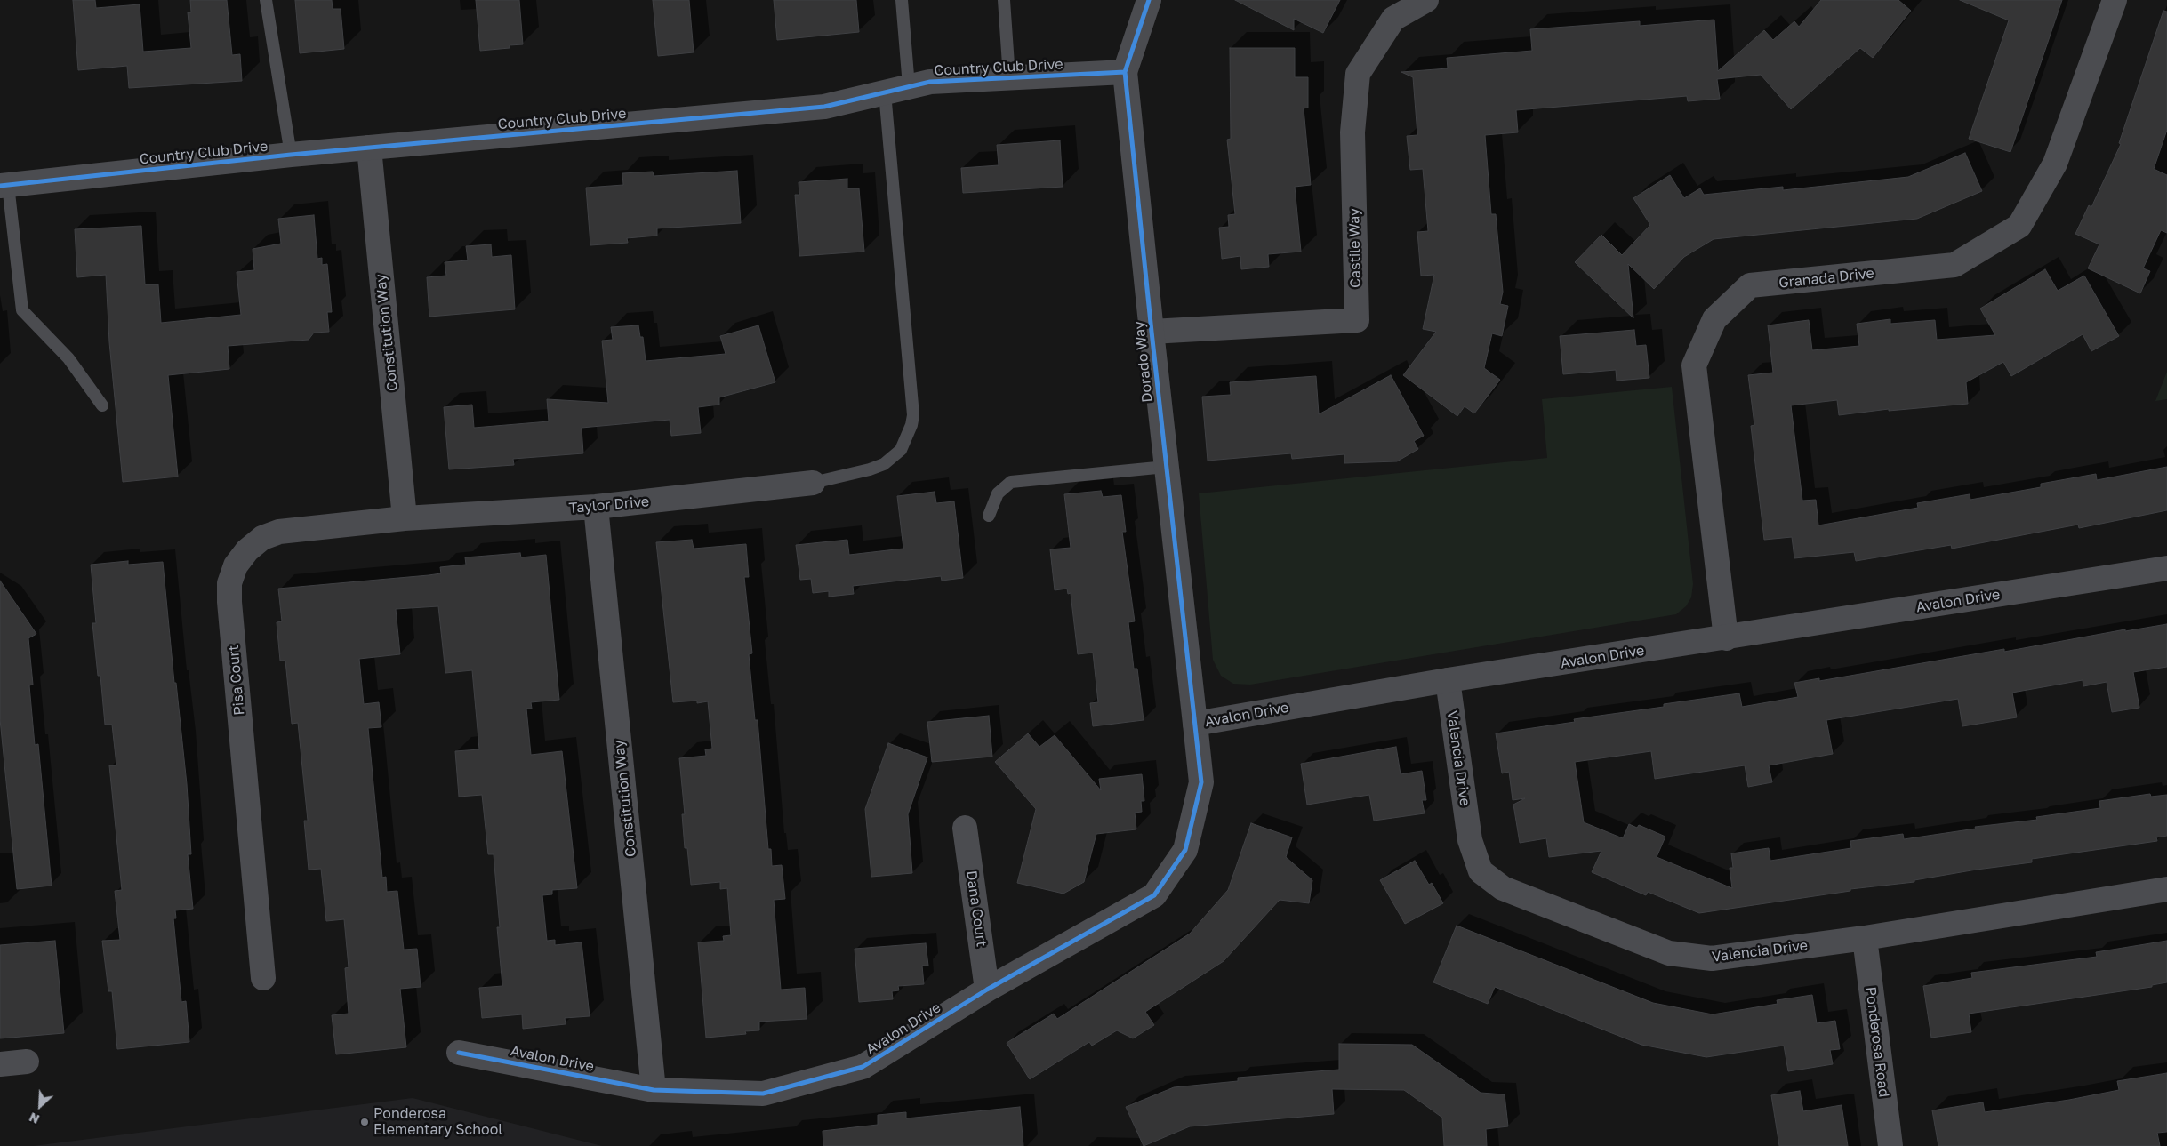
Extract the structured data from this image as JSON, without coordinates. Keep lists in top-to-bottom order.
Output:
{
  "streets": {
    "street": [
      "Country Club Drive",
      "Castile Way",
      "Granada Drive",
      "Constitution Way",
      "Dorado Way",
      "Taylor Drive",
      "Avalon Drive",
      "Pisa Court",
      "Valencia Drive",
      "Dana Court",
      "Ponderosa Road"
    ]
  },
  "crossings": [
    ["Country Club Drive", "Constitution Way"],
    ["Country Club Drive", "Dorado Way"],
    ["Castile Way", "Dorado Way"],
    ["Granada Drive", "Avalon Drive"],
    ["Constitution Way", "Taylor Drive"],
    ["Constitution Way", "Avalon Drive"],
    ["Constitution Way", "Pisa Court"],
    ["Dorado Way", "Avalon Drive"],
    ["Taylor Drive", "Pisa Court"],
    ["Avalon Drive", "Valencia Drive"],
    ["Avalon Drive", "Dana Court"],
    ["Valencia Drive", "Ponderosa Road"]
  ],
  "places": ["Ponderosa Elementary School"],
  "north": "bottom left"
}
